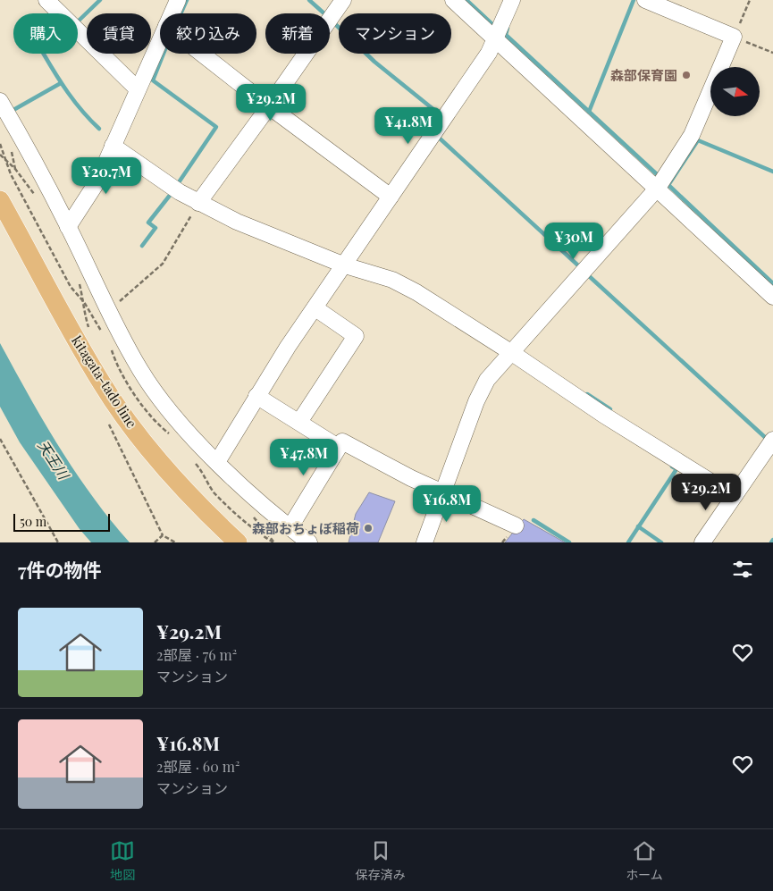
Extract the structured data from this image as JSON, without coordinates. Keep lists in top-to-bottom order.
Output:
{
  "streets": {
    "main road": ["kitagata-tado line"]
  },
  "water": ["天王川"],
  "places": ["森部保育園", "森部おちょぼ稲荷"],
  "scale_bar": "50 m",
  "north": "right",
  "page": {
    "chip": [
      "購入",
      "賃貸",
      "絞り込み",
      "新着",
      "マンション"
    ],
    "price": [
      "¥29.2M",
      "¥41.8M",
      "¥20.7M",
      "¥30M",
      "¥47.8M",
      "¥29.2M",
      "¥16.8M"
    ],
    "scale": "50 m",
    "heading": "7件の物件",
    "list": [
      {
        "name": "¥29.2M",
        "note": "2部屋 · 76 m² · マンション"
      },
      {
        "name": "¥16.8M",
        "note": "2部屋 · 60 m² · マンション"
      }
    ],
    "tabs": ["地図", "保存済み", "ホーム"]
  }
}
